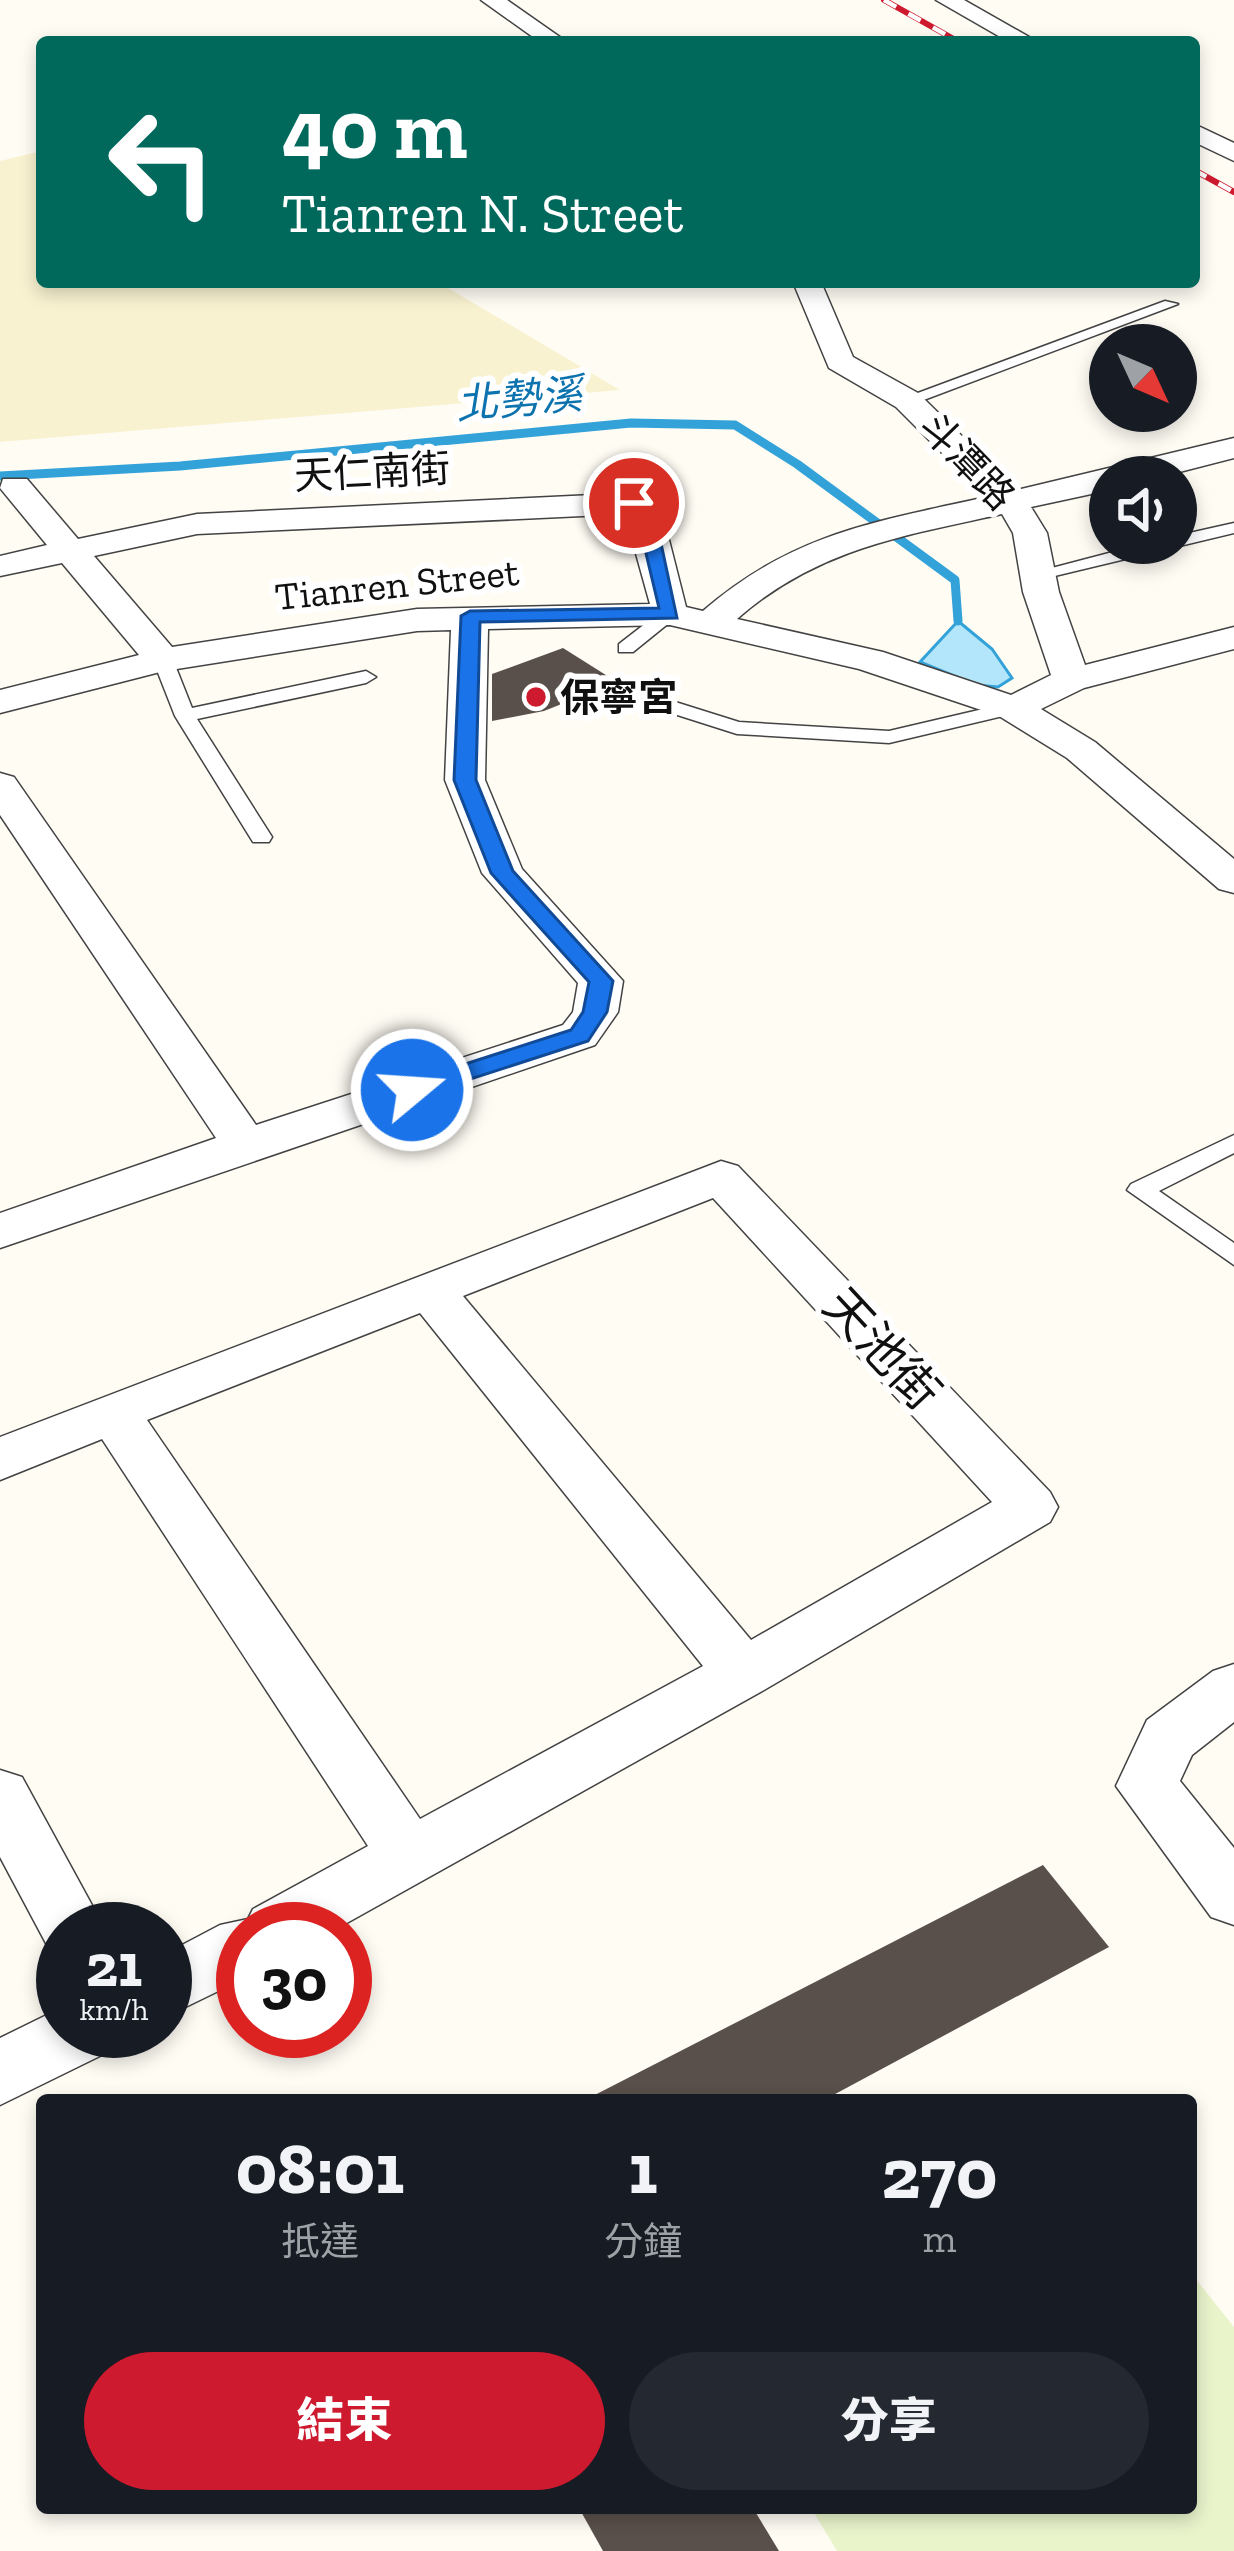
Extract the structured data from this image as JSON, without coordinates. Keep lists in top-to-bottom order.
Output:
{
  "streets": {
    "street": [
      "斗潭路",
      "天仁南街",
      "Tianren Street",
      "天池街"
    ]
  },
  "crossings": [
    ["天仁南街", "Tianren Street"]
  ],
  "water": ["北勢溪"],
  "places": ["保寧宮"],
  "north": "bottom right",
  "page": {
    "turn": ["40 m", "Tianren N. Street"],
    "speed": "21 km/h",
    "limit": "30",
    "eta": [
      "08:01",
      "抵達",
      "1",
      "分鐘",
      "270",
      "m"
    ],
    "buttons": ["結束", "分享"]
  }
}
